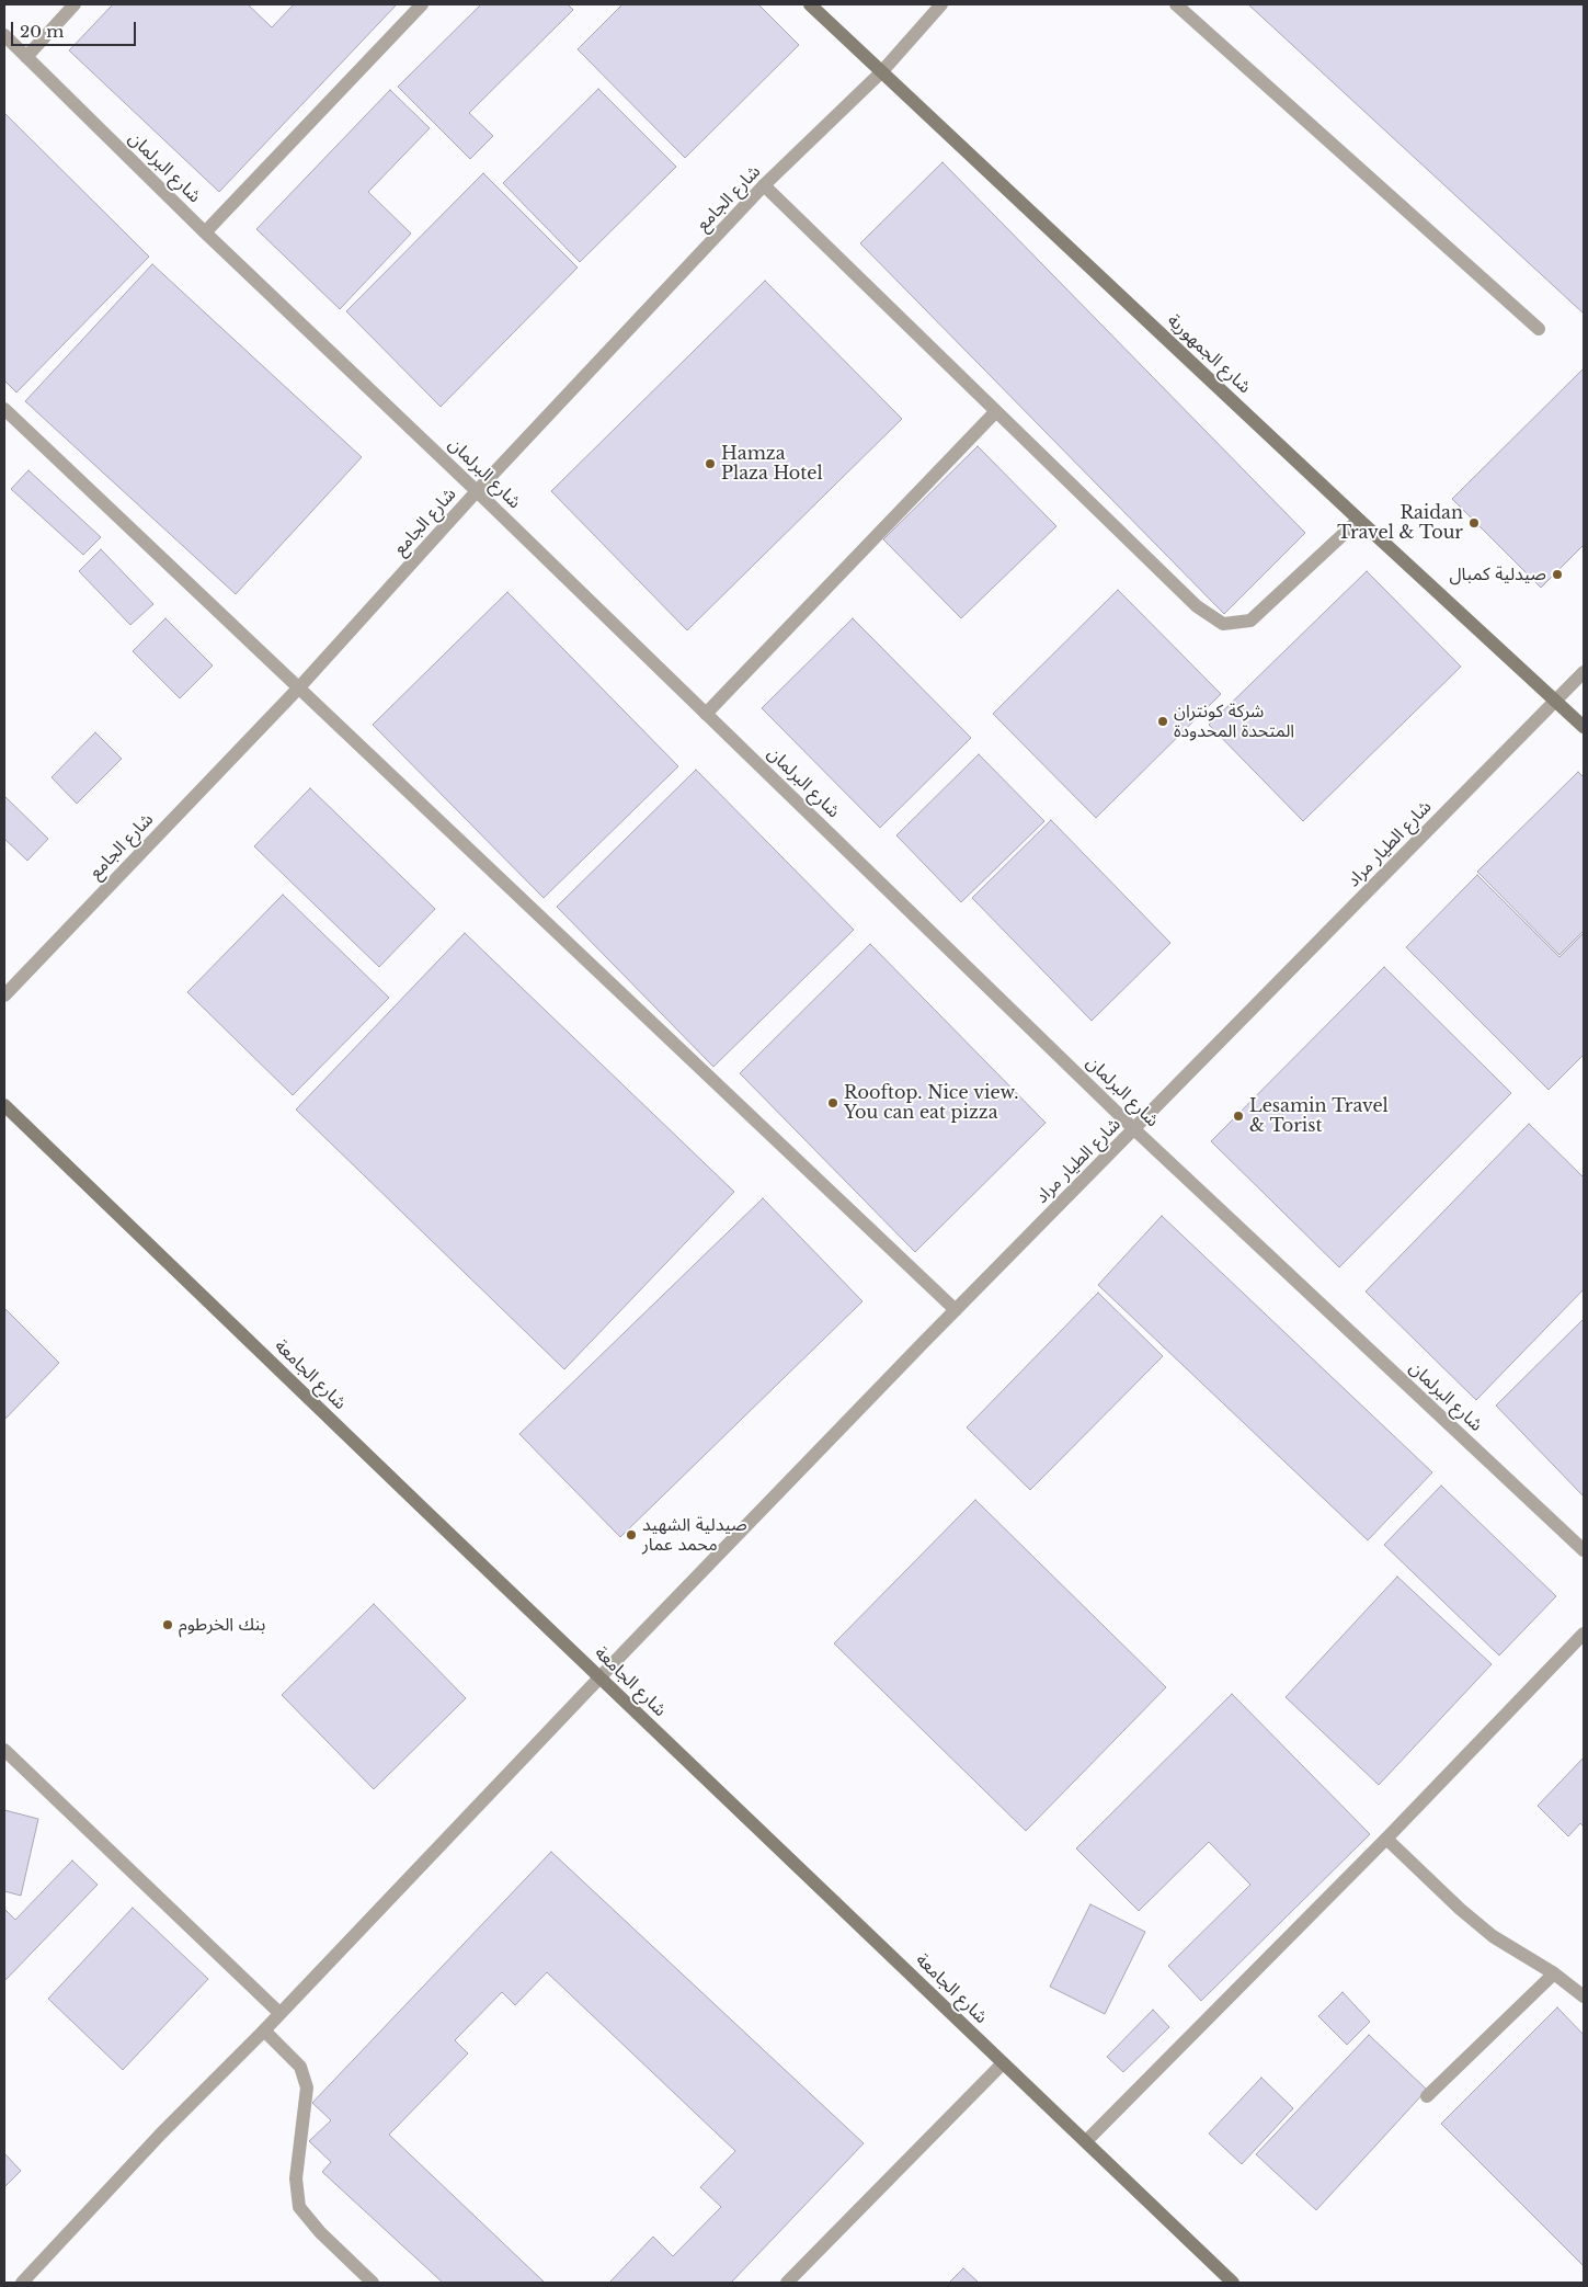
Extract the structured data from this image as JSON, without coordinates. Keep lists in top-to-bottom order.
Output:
{
  "streets": {
    "main road": ["شارع الجمهورية", "شارع الجامعة"],
    "street": ["شارع البرلمان", "شارع الجامع", "شارع الطيار مراد"]
  },
  "crossings": [
    ["شارع البرلمان", "شارع الجامع"],
    ["شارع البرلمان", "شارع الطيار مراد"],
    ["شارع الجامع", "شارع الجمهورية"],
    ["شارع الجمهورية", "شارع الطيار مراد"],
    ["شارع الطيار مراد", "شارع الجامعة"]
  ],
  "places": [
    "Hamza Plaza Hotel",
    "Raidan Travel & Tour",
    "صيدلية كمبال",
    "شركة كونتران المتحدة المحدودة",
    "Rooftop. Nice view. You can eat pizza",
    "Lesamin Travel & Torist",
    "صيدلية الشهيد محمد عمار",
    "بنك الخرطوم"
  ],
  "scale_bar": "20 m"
}
